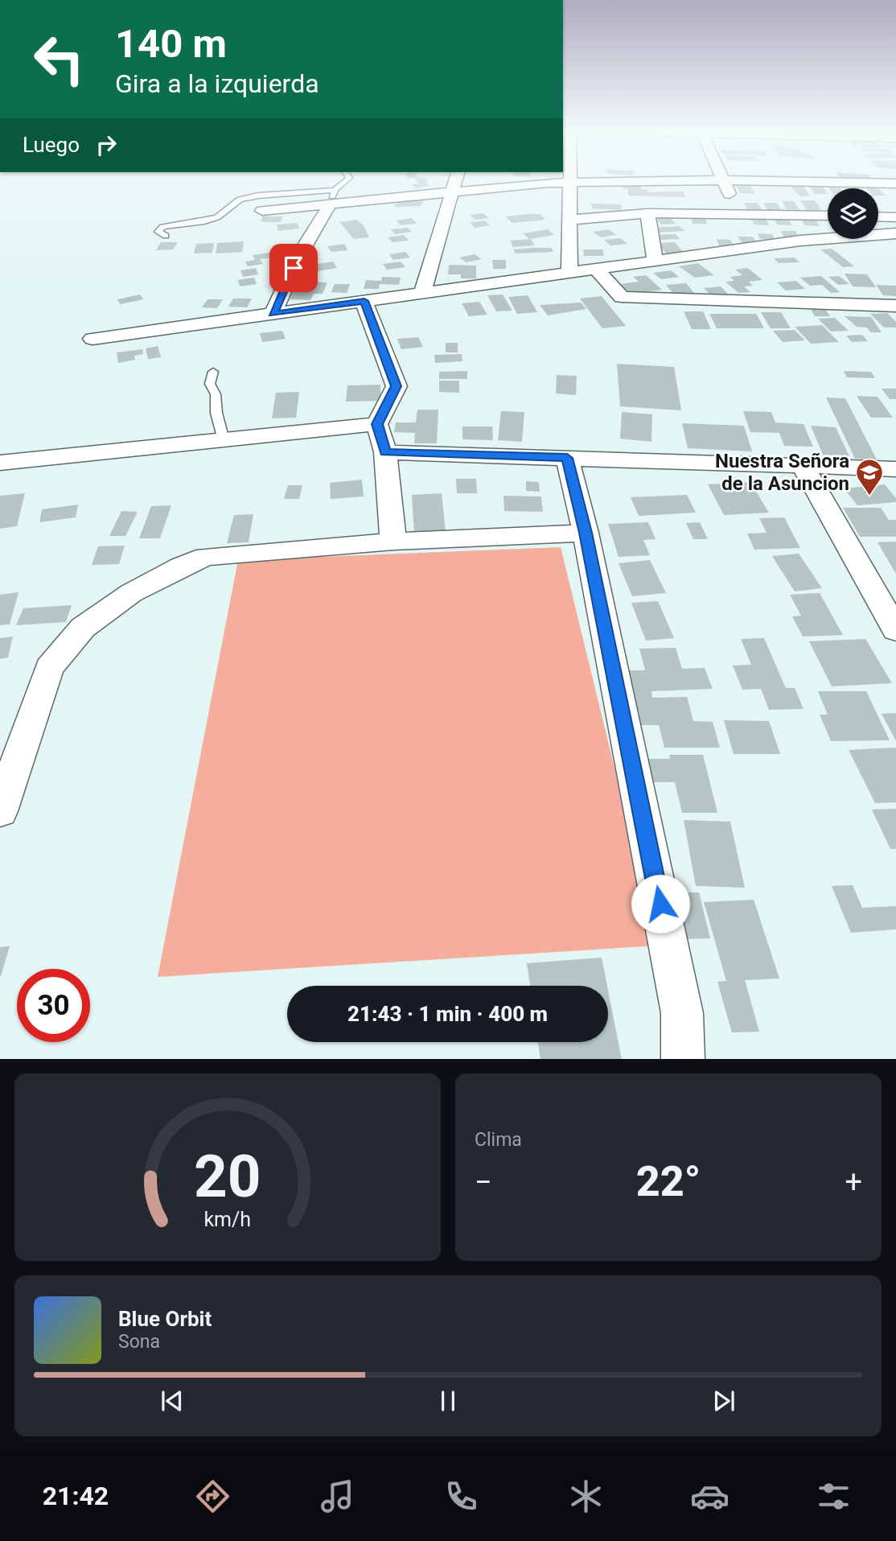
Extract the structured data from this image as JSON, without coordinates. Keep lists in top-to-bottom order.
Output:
{
  "places": {
    "school or university": ["Nuestra Señora de la Asuncion"]
  },
  "page": {
    "turn": ["140 m", "Gira a la izquierda"],
    "then": "Luego",
    "limit": "30",
    "trip": "21:43 · 1 min · 400 m",
    "tile": "Clima",
    "heat": ["−", "22°", "+"],
    "song": ["Blue Orbit", "Sona"],
    "tabs": "21:42",
    "gauge": ["20", "km/h"]
  }
}
